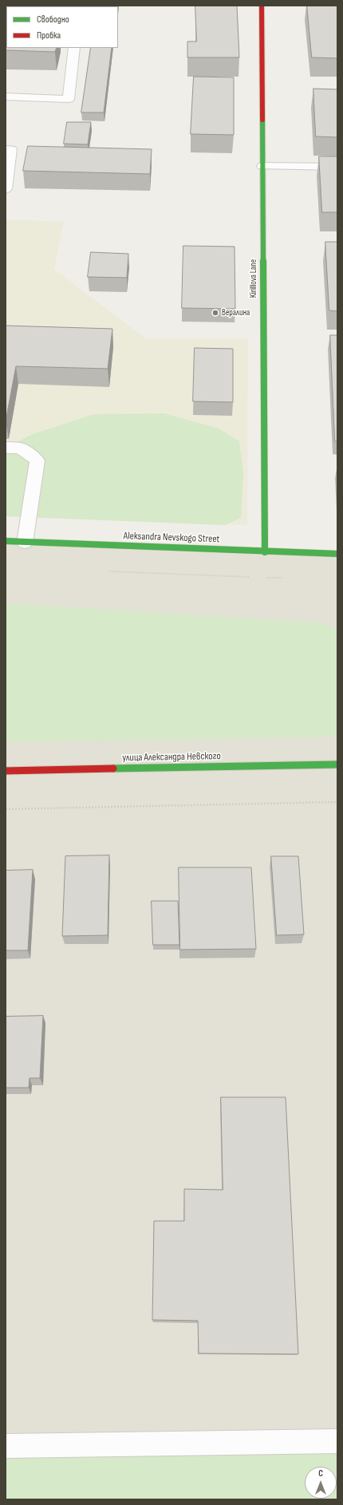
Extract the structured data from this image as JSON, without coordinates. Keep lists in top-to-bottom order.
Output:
{
  "streets": {
    "street": ["Kirillova Lane", "Aleksandra Nevskogo Street", "улица Александра Невского"]
  },
  "crossings": [
    ["Kirillova Lane", "Aleksandra Nevskogo Street"]
  ],
  "places": ["Вералина"],
  "legend": ["Свободно", "Пробка"],
  "north": "top"
}
